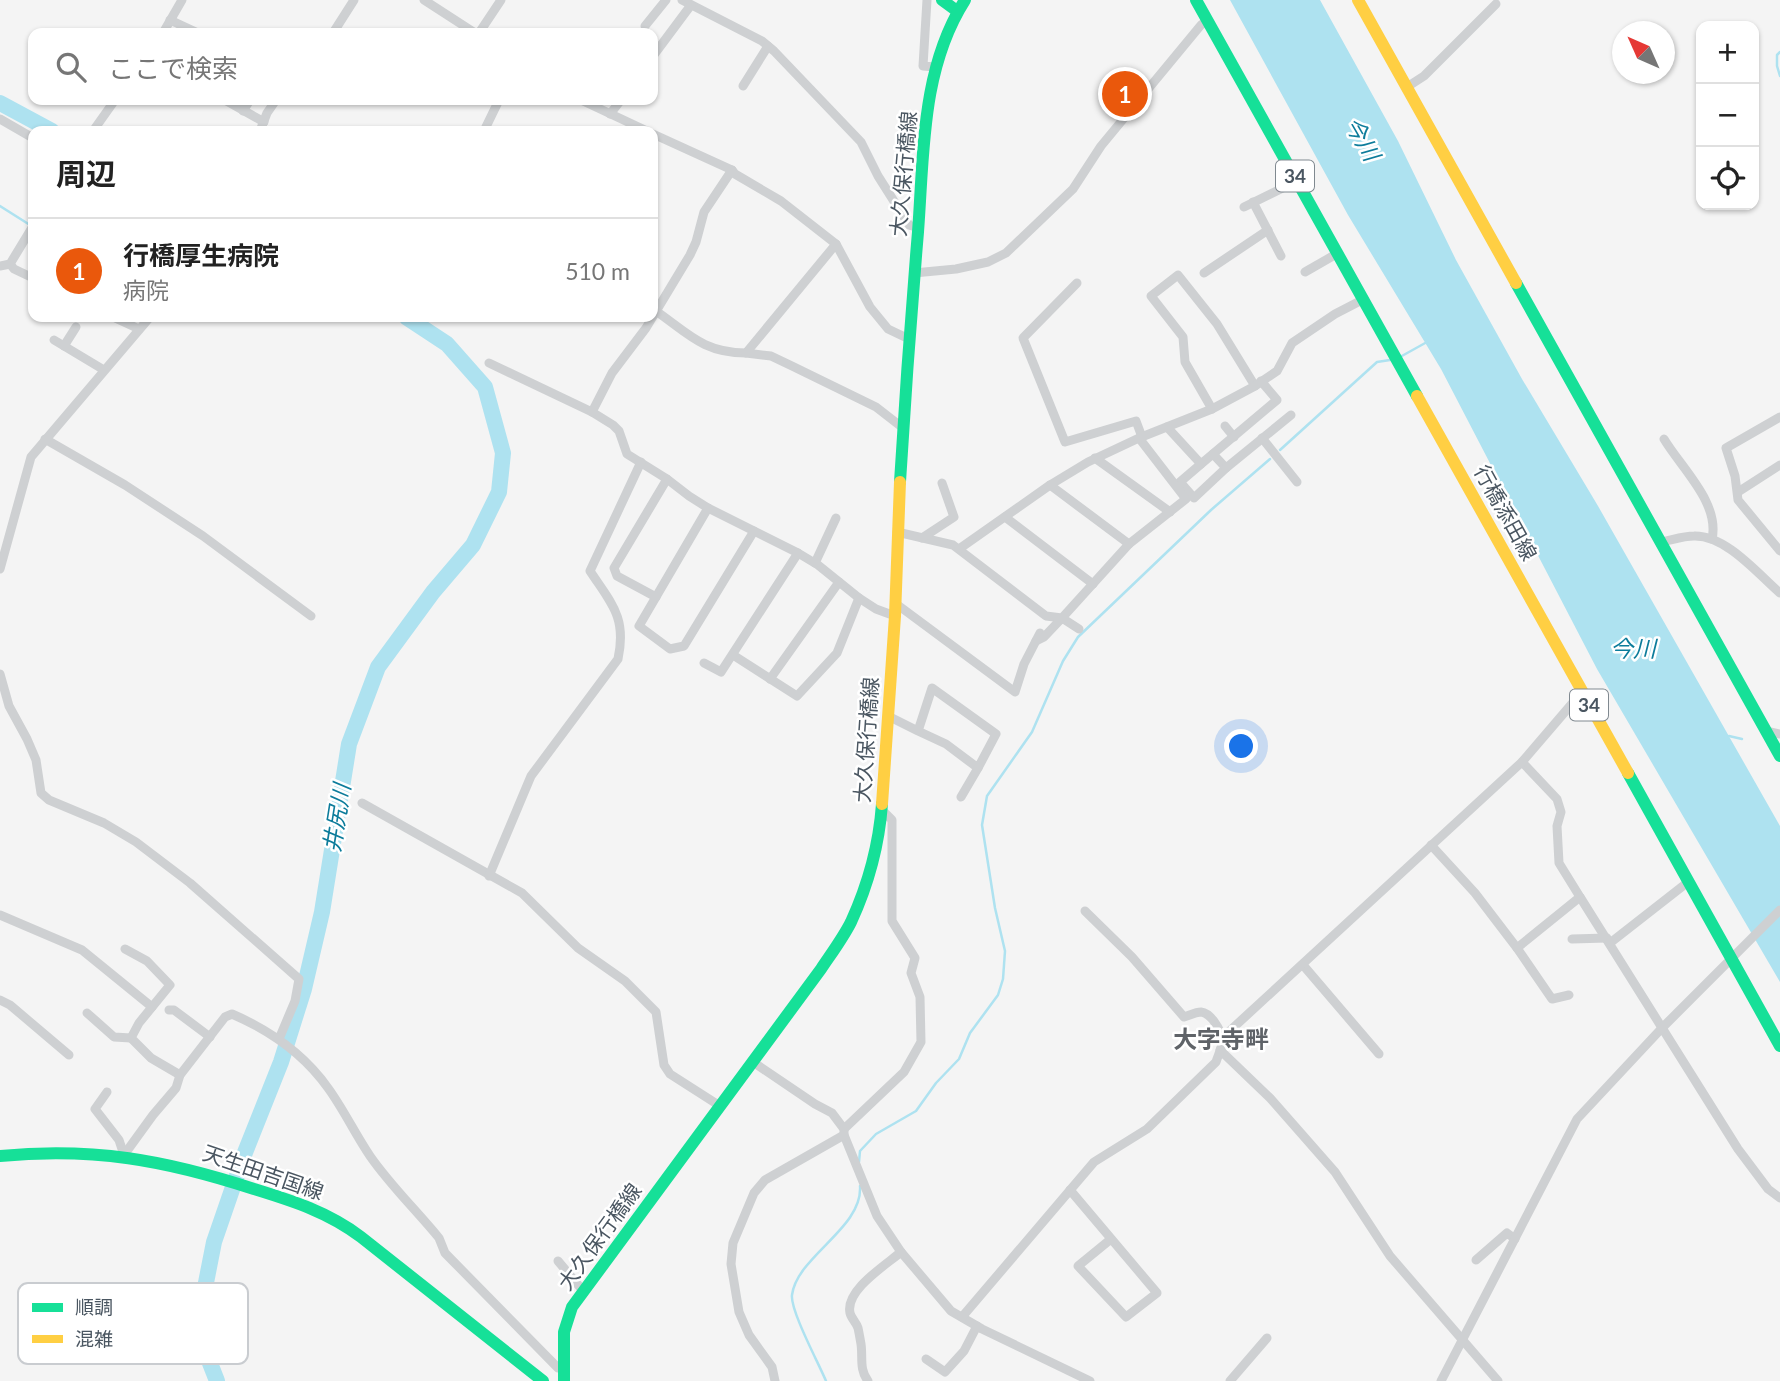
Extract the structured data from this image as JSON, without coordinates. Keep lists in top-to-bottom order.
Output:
{
  "streets": {
    "main road": [
      "大久保行橋線",
      "34",
      "行橋添田線",
      "天生田吉国線"
    ]
  },
  "districts": ["大字寺畔"],
  "water": ["今川", "井尻川"],
  "legend": ["順調", "混雑"],
  "north": "top left",
  "page": {
    "map_buttons": ["+", "−"],
    "search": "ここで検索",
    "pins": "1",
    "heading": "周辺",
    "list": [
      {
        "mark": "1",
        "name": "行橋厚生病院",
        "note": "病院",
        "value": "510 m"
      }
    ]
  }
}
